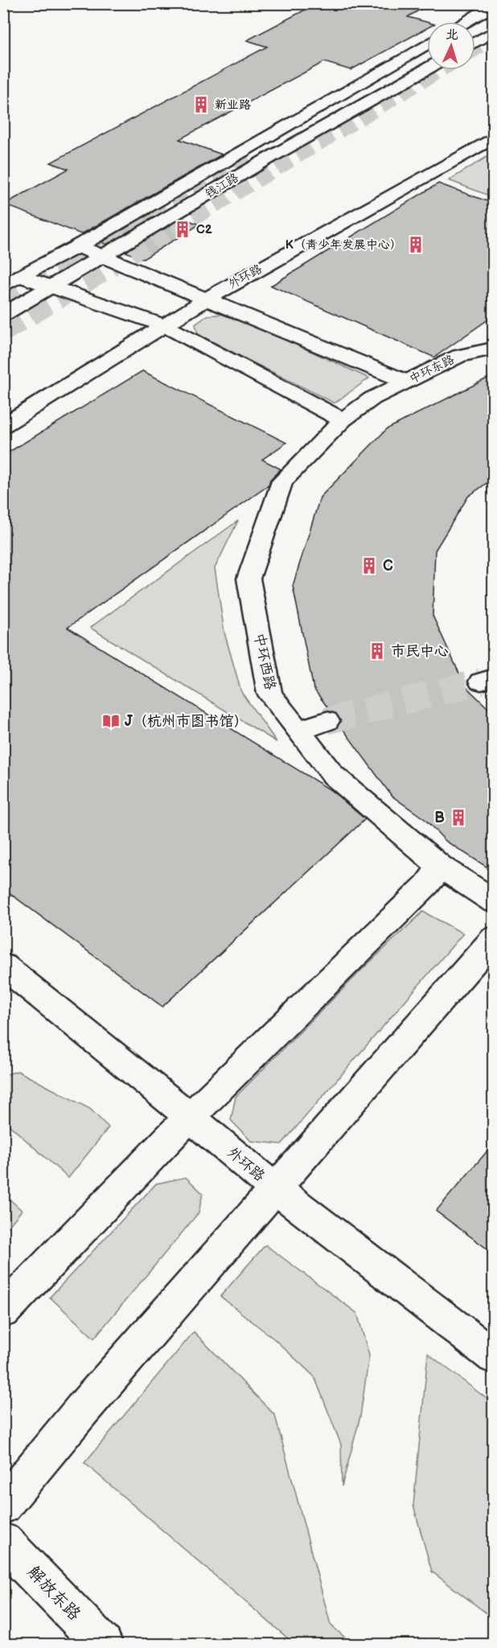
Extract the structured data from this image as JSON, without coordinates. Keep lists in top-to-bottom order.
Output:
{
  "streets": {
    "street": [
      "钱江路",
      "外环路",
      "中环东路",
      "中环西路",
      "解放东路"
    ]
  },
  "crossings": [
    ["中环东路", "中环西路"]
  ],
  "places": {
    "building": [
      "新业路",
      "C2",
      "K（青少年发展中心）",
      "C",
      "市民中心",
      "B"
    ],
    "library": ["J（杭州市图书馆）"]
  },
  "north": "top"
}
